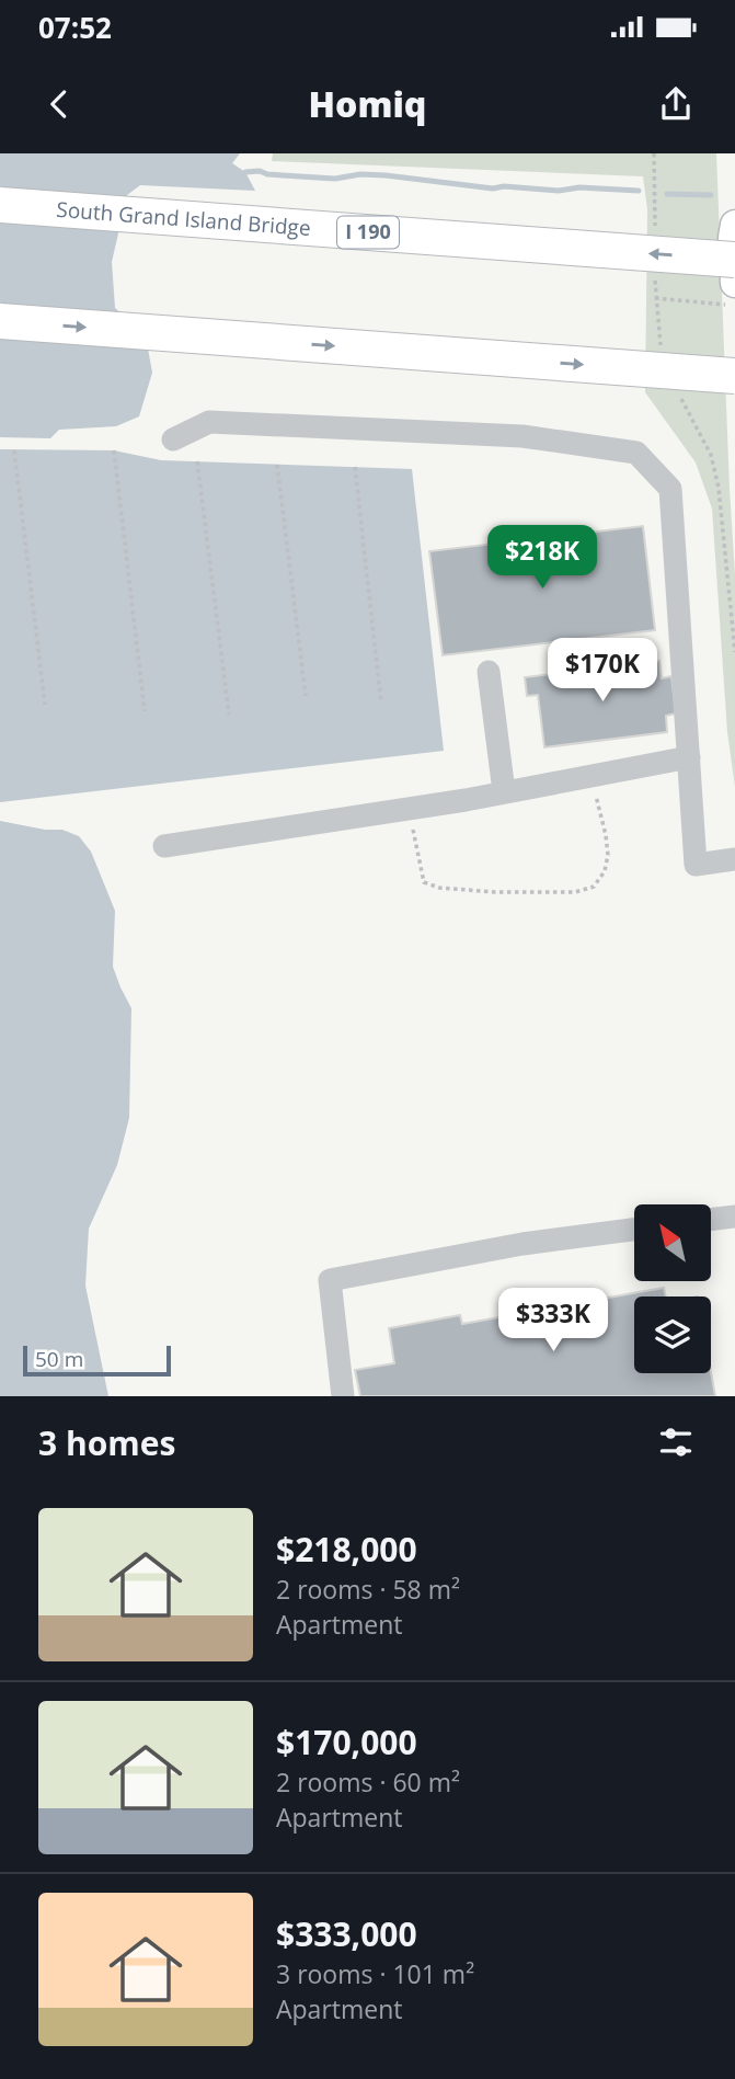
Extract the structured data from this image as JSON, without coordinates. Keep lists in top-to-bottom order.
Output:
{
  "streets": {
    "highway": ["South Grand Island Bridge", "I 190"]
  },
  "scale_bar": "50 m",
  "north": "top left",
  "page": {
    "status": "07:52",
    "header": "Homiq",
    "price": ["$218K", "$170K", "$333K"],
    "scale": "50 m",
    "heading": "3 homes",
    "list": [
      {
        "name": "$218,000",
        "note": "2 rooms · 58 m² · Apartment"
      },
      {
        "name": "$170,000",
        "note": "2 rooms · 60 m² · Apartment"
      },
      {
        "name": "$333,000",
        "note": "3 rooms · 101 m² · Apartment"
      }
    ]
  }
}
